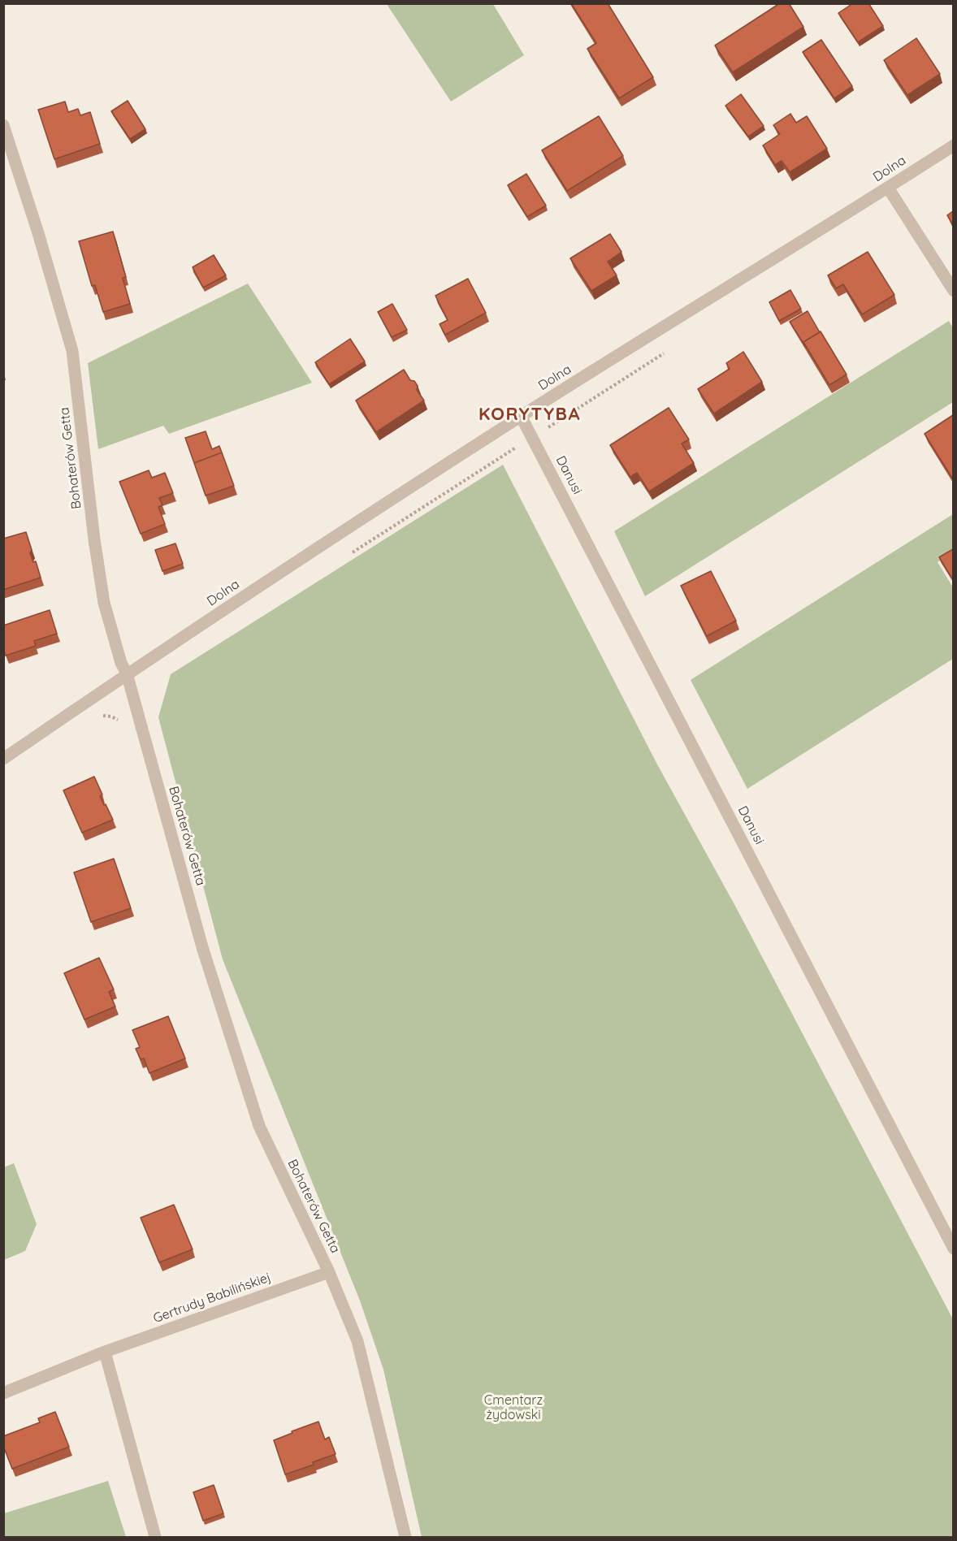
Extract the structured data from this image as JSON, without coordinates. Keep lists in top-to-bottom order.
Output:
{
  "streets": {
    "street": [
      "Dolna",
      "Bohaterów Getta",
      "Danusi",
      "Gertrudy Babilińskiej"
    ]
  },
  "crossings": [
    ["Dolna", "Bohaterów Getta"],
    ["Dolna", "Danusi"],
    ["Bohaterów Getta", "Gertrudy Babilińskiej"]
  ],
  "districts": ["KORYTYBA"],
  "parks": ["Cmentarz żydowski"]
}
